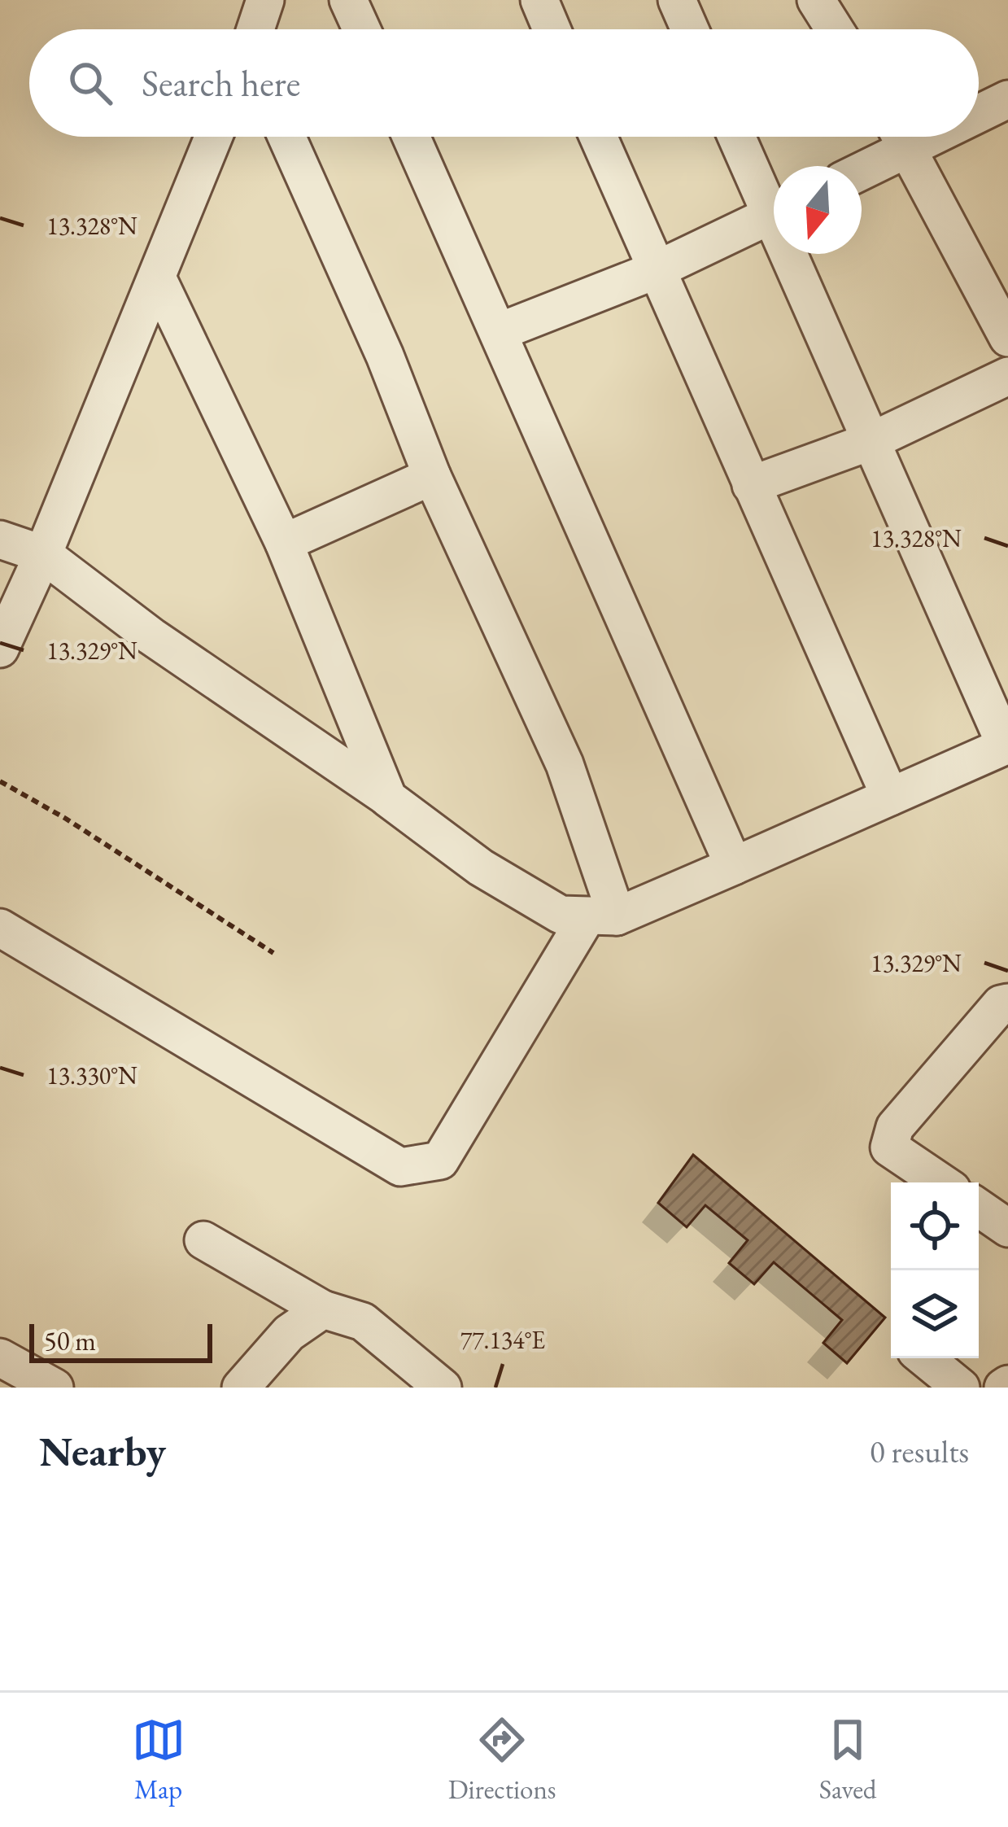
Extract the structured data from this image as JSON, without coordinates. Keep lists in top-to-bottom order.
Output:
{
  "scale_bar": "50 m",
  "north": "bottom",
  "page": {
    "search": "Search here",
    "scale": "50 m",
    "heading": ["Nearby", "0 results"],
    "nav": ["Map", "Directions", "Saved"]
  },
  "coordinates": [
    "13.328°N",
    "13.329°N",
    "13.330°N",
    "77.134°E"
  ]
}
